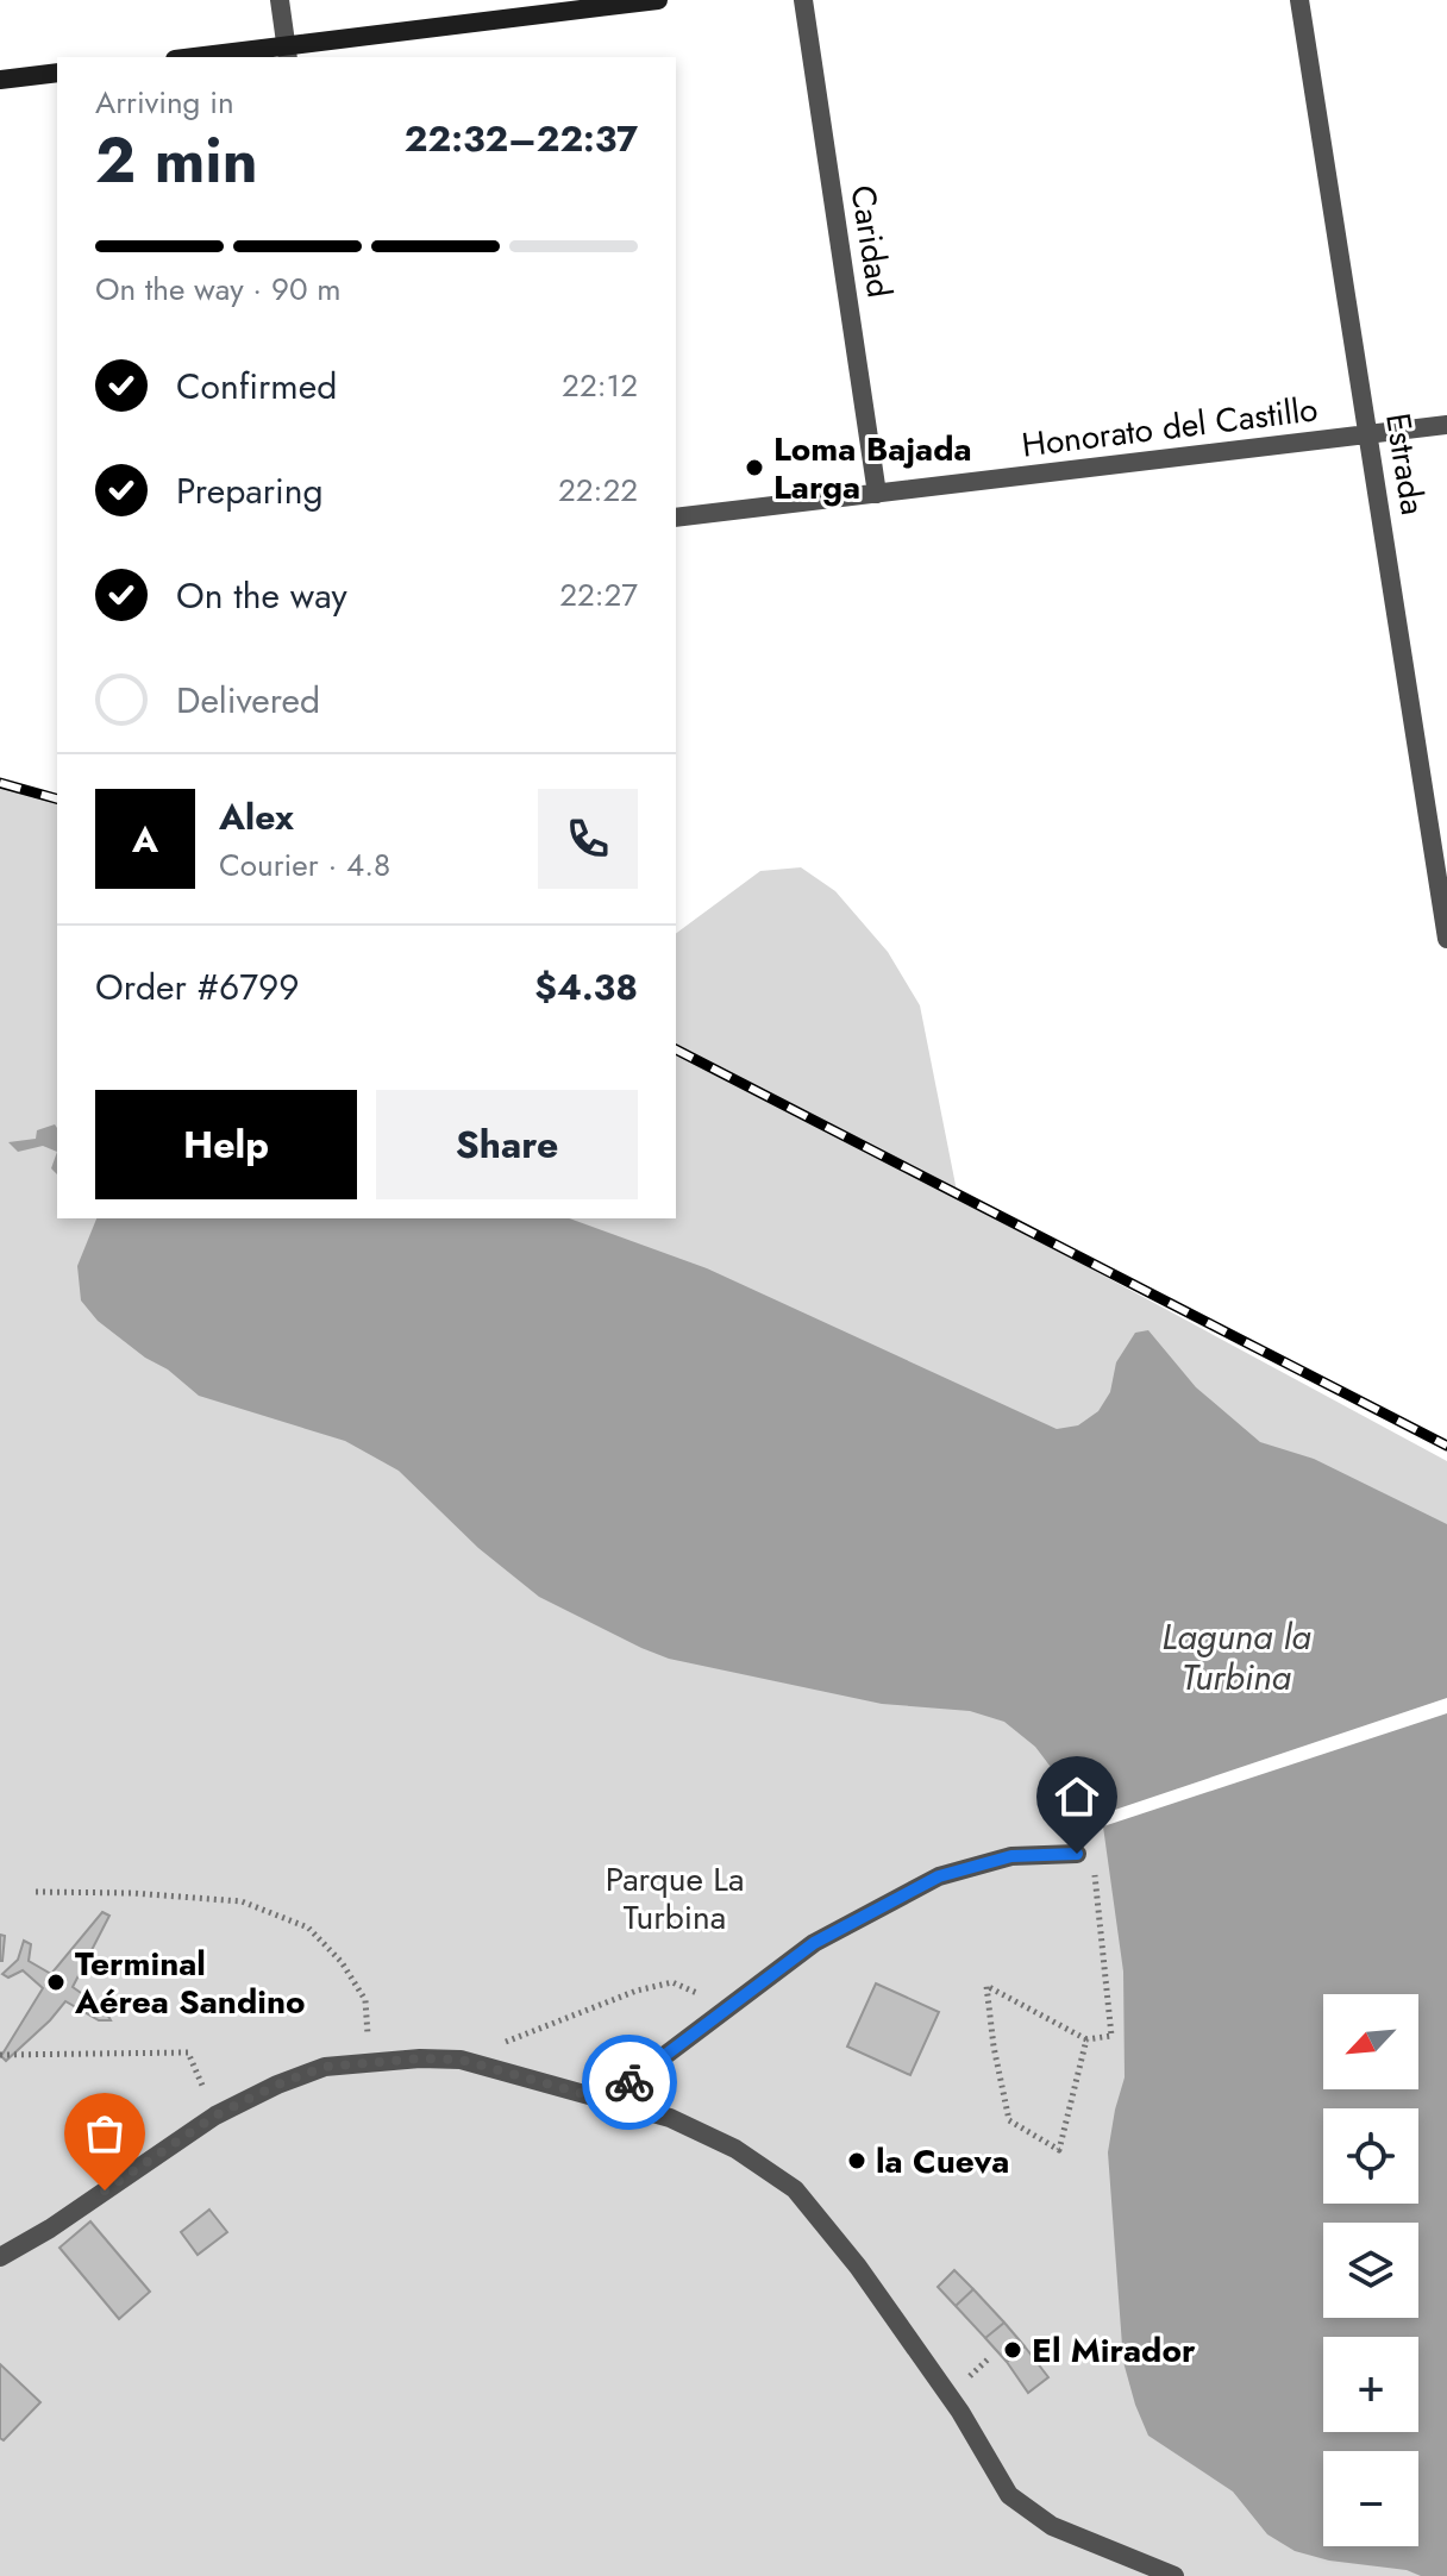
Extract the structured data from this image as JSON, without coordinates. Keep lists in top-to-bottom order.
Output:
{
  "streets": {
    "street": ["Caridad", "Honorato del Castillo", "Estrada"]
  },
  "crossings": [
    ["Caridad", "Honorato del Castillo"],
    ["Honorato del Castillo", "Estrada"]
  ],
  "water": ["Laguna la Turbina"],
  "parks": ["Parque La Turbina"],
  "places": [
    "Loma Bajada Larga",
    "Terminal Aérea Sandino",
    "la Cueva",
    "El Mirador"
  ],
  "north": "bottom left",
  "page": {
    "heading": ["2 min", "Arriving in", "22:32–22:37"],
    "panel": [
      "Alex",
      "Courier · 4.8",
      "Order #6799",
      "$4.38"
    ],
    "bar": "On the way · 90 m",
    "list": [
      ["Confirmed", "22:12"],
      ["Preparing", "22:22"],
      ["On the way", "22:27"],
      "Delivered"
    ],
    "round": "A",
    "buttons": ["Help", "Share"],
    "map_buttons": ["+", "−"]
  }
}
